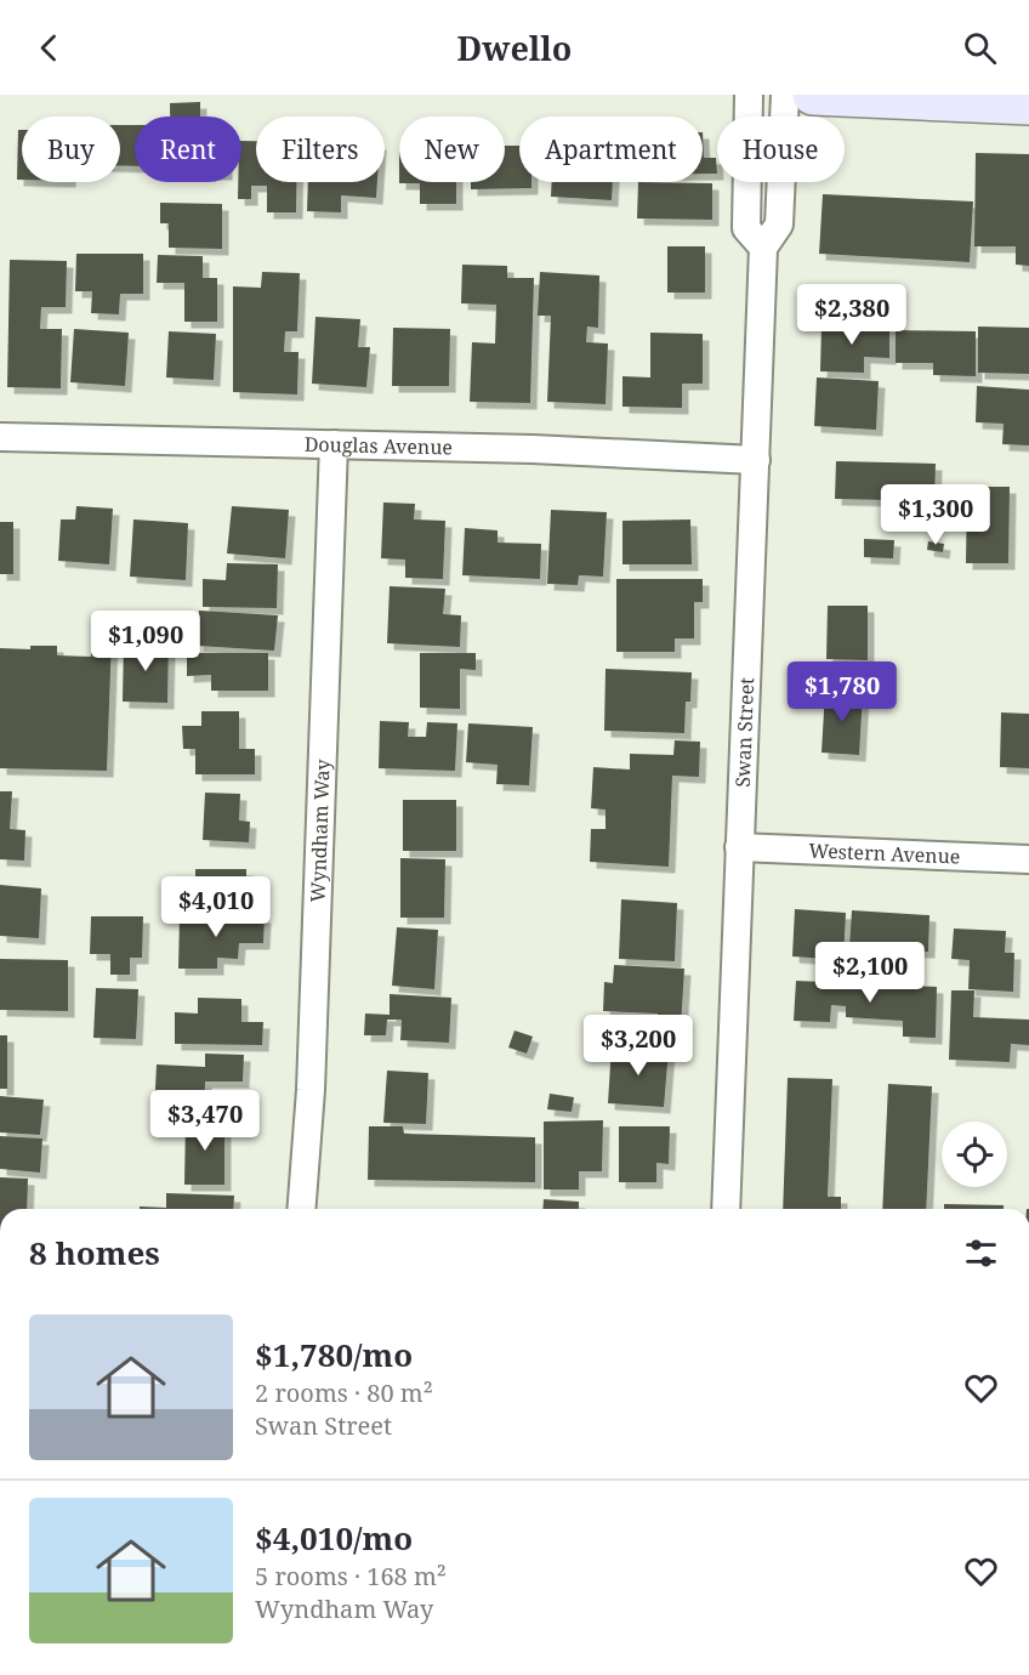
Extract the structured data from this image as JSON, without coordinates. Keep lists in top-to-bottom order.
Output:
{
  "streets": {
    "street": [
      "Douglas Avenue",
      "Swan Street",
      "Wyndham Way",
      "Western Avenue"
    ]
  },
  "crossings": [
    ["Douglas Avenue", "Swan Street"],
    ["Douglas Avenue", "Wyndham Way"],
    ["Swan Street", "Western Avenue"]
  ],
  "page": {
    "header": "Dwello",
    "chip": [
      "Buy",
      "Rent",
      "Filters",
      "New",
      "Apartment",
      "House"
    ],
    "price": [
      "$2,380",
      "$1,300",
      "$1,090",
      "$1,780",
      "$4,010",
      "$2,100",
      "$3,200",
      "$3,470"
    ],
    "heading": "8 homes",
    "list": [
      {
        "name": "$1,780/mo",
        "note": "2 rooms · 80 m² · Swan Street"
      },
      {
        "name": "$4,010/mo",
        "note": "5 rooms · 168 m² · Wyndham Way"
      }
    ]
  }
}
